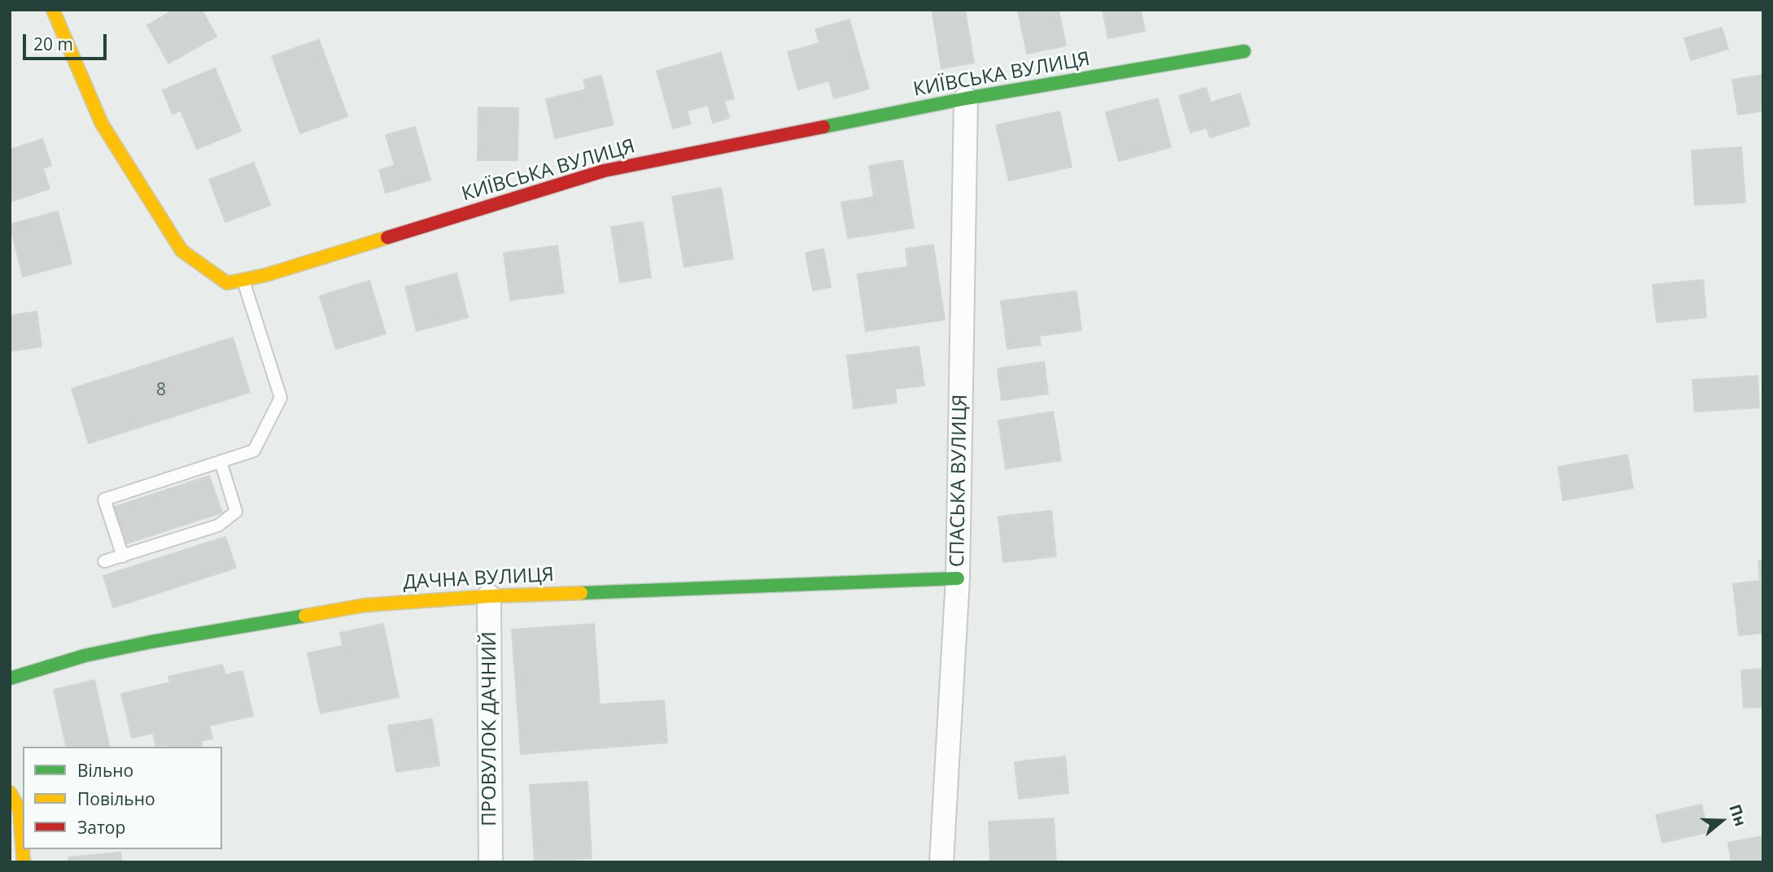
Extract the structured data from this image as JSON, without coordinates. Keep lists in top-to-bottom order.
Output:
{
  "streets": {
    "street": [
      "КИЇВСЬКА ВУЛИЦЯ",
      "СПАСЬКА ВУЛИЦЯ",
      "ДАЧНА ВУЛИЦЯ",
      "ПРОВУЛОК ДАЧНИЙ"
    ]
  },
  "crossings": [
    ["КИЇВСЬКА ВУЛИЦЯ", "СПАСЬКА ВУЛИЦЯ"],
    ["СПАСЬКА ВУЛИЦЯ", "ДАЧНА ВУЛИЦЯ"],
    ["ДАЧНА ВУЛИЦЯ", "ПРОВУЛОК ДАЧНИЙ"]
  ],
  "house_numbers": ["8"],
  "legend": ["Вільно", "Повільно", "Затор"],
  "scale_bar": "20 m",
  "north": "right"
}
